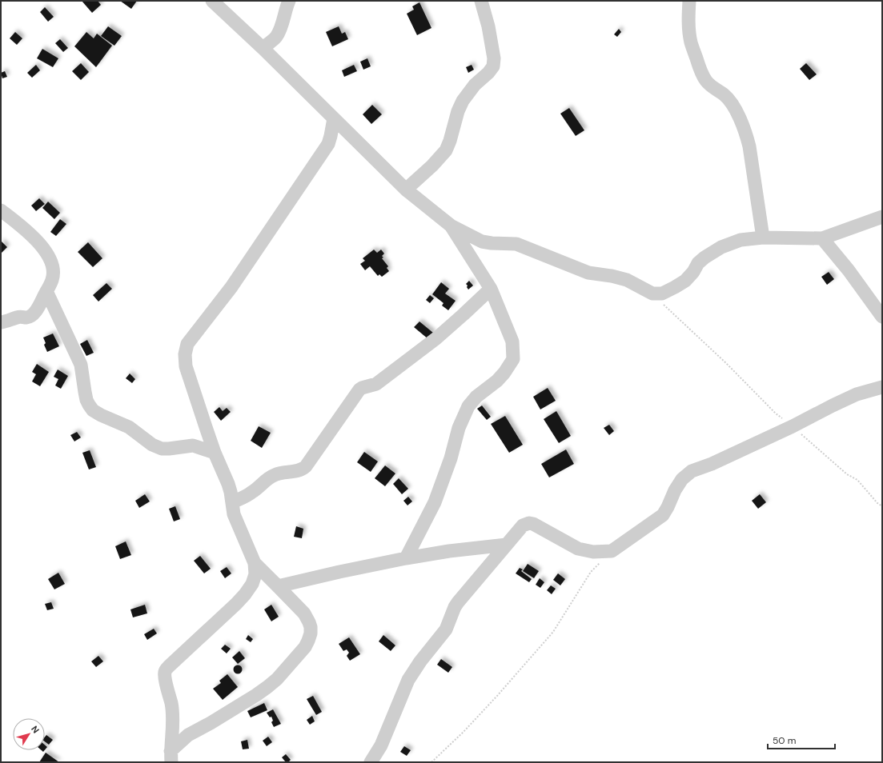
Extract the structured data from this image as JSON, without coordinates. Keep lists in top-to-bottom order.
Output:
{
  "scale_bar": "50 m",
  "north": "top right"
}
